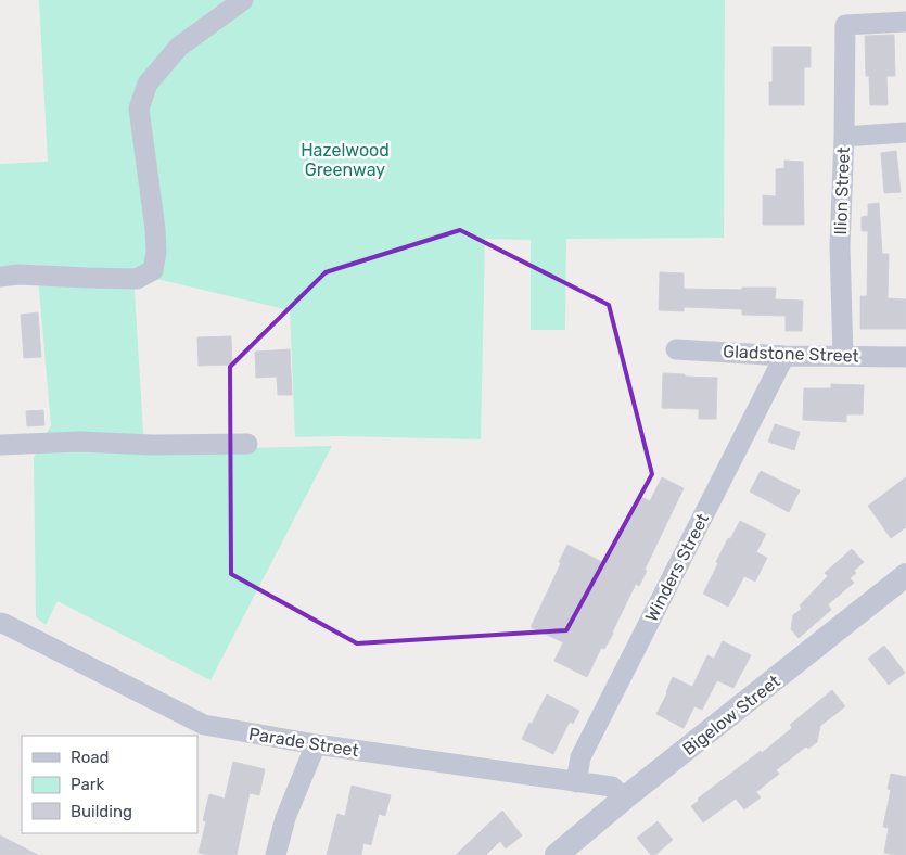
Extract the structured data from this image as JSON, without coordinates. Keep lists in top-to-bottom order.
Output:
{
  "streets": {
    "street": [
      "Ilion Street",
      "Gladstone Street",
      "Winders Street",
      "Bigelow Street",
      "Parade Street"
    ]
  },
  "crossings": [
    ["Ilion Street", "Gladstone Street"],
    ["Gladstone Street", "Winders Street"],
    ["Winders Street", "Parade Street"],
    ["Bigelow Street", "Parade Street"]
  ],
  "parks": ["Hazelwood Greenway"],
  "legend": ["Road", "Park", "Building"]
}
